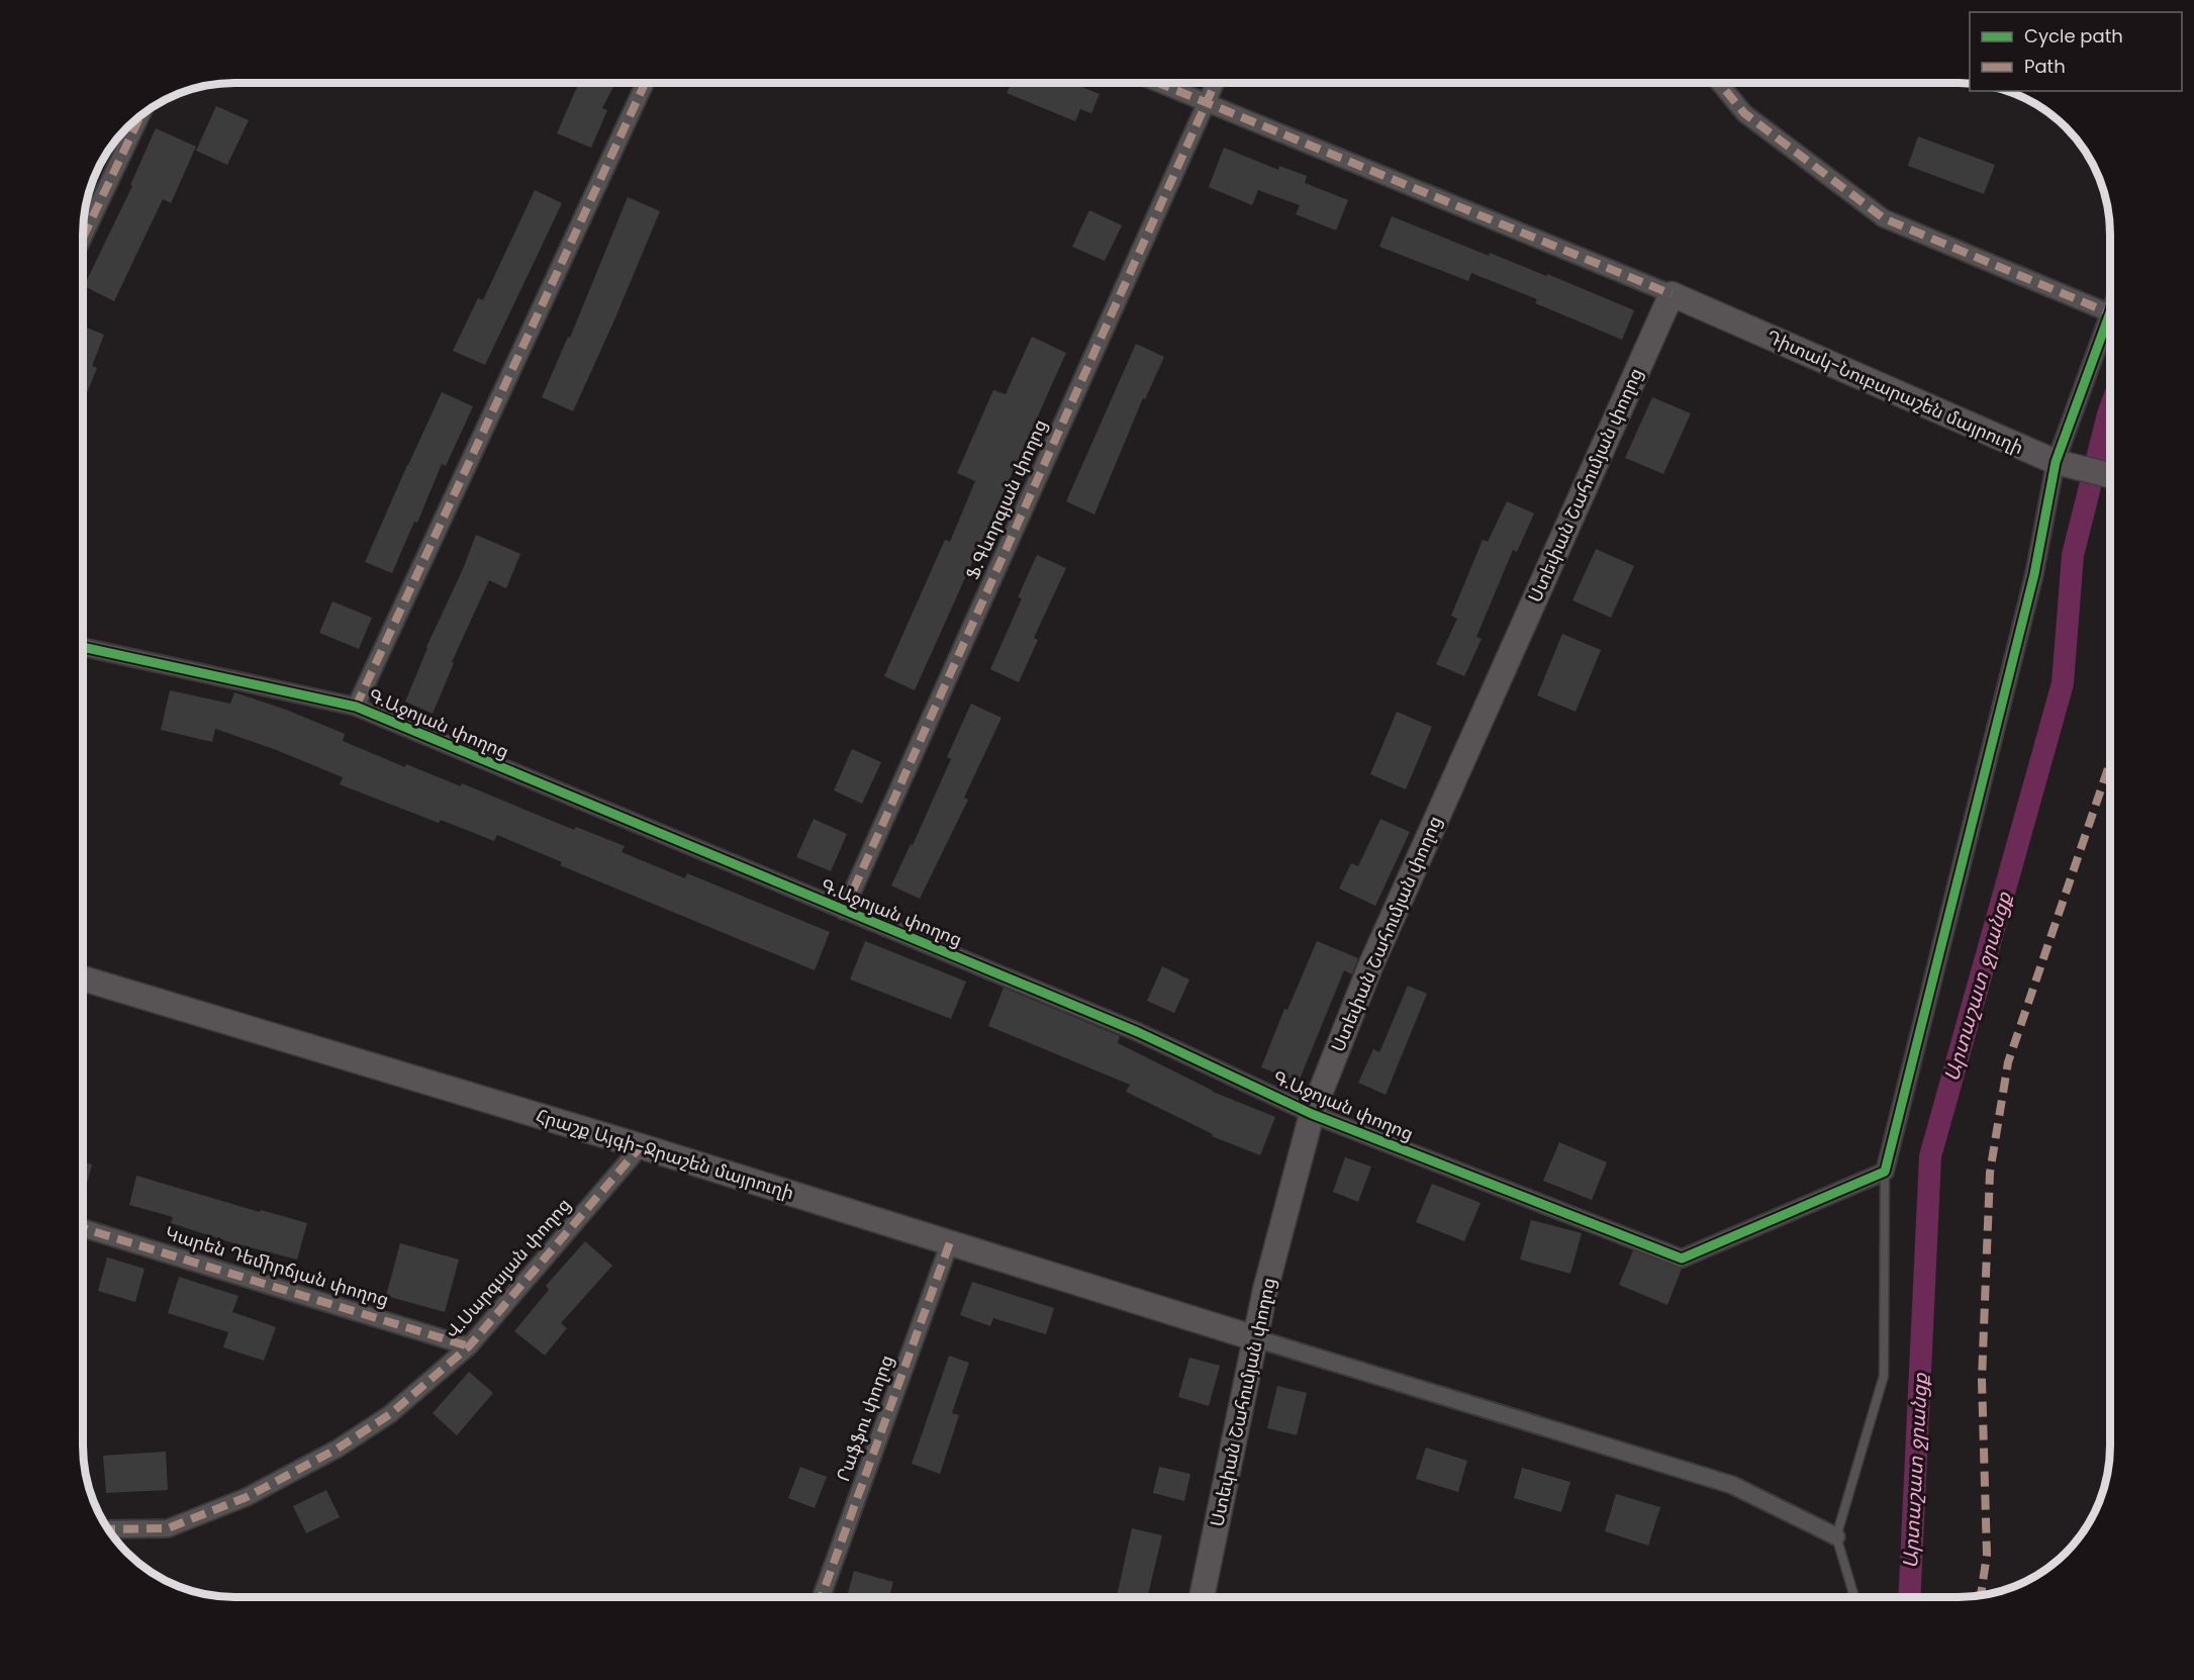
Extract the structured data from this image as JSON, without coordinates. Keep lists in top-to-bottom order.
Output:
{
  "streets": {
    "main road": ["Դիտակ-Նուբարաշեն մայրուղի", "Ստեփան Շահումյան փողոց", "Հրաշք Այգի-Ջրաշեն մայրուղի"],
    "street": [
      "Ֆ.Գևորգյան փողոց",
      "Գ.Աջոյան փողոց",
      "Կարեն Դեմիրճյան փողոց",
      "Վ.Սարգսյան փողոց",
      "Րաֆֆու փողոց"
    ]
  },
  "crossings": [
    ["Դիտակ-Նուբարաշեն մայրուղի", "Ստեփան Շահումյան փողոց"],
    ["Ստեփան Շահումյան փողոց", "Գ.Աջոյան փողոց"],
    ["Ստեփան Շահումյան փողոց", "Հրաշք Այգի-Ջրաշեն մայրուղի"],
    ["Ֆ.Գևորգյան փողոց", "Գ.Աջոյան փողոց"],
    ["Հրաշք Այգի-Ջրաշեն մայրուղի", "Վ.Սարգսյան փողոց"],
    ["Հրաշք Այգի-Ջրաշեն մայրուղի", "Րաֆֆու փողոց"],
    ["Կարեն Դեմիրճյան փողոց", "Վ.Սարգսյան փողոց"]
  ],
  "water": ["Արտաշատ ջրանցք"],
  "legend": ["Cycle path", "Path"]
}
